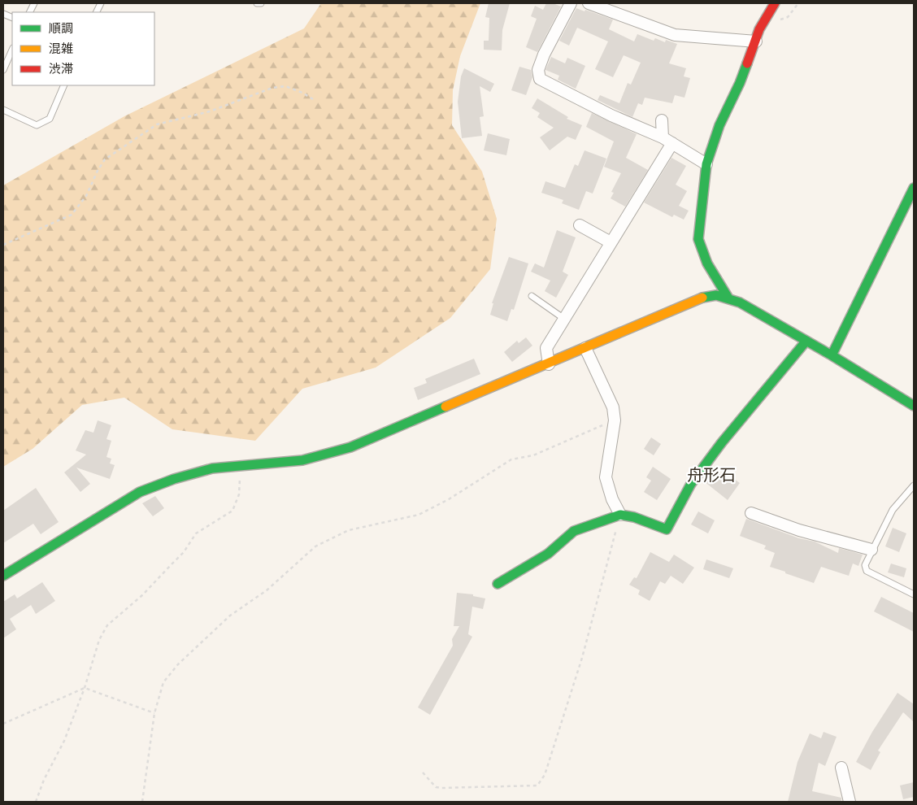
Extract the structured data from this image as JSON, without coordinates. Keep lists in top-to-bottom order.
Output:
{
  "districts": ["舟形石"],
  "legend": ["順調", "混雑", "渋滞"]
}
